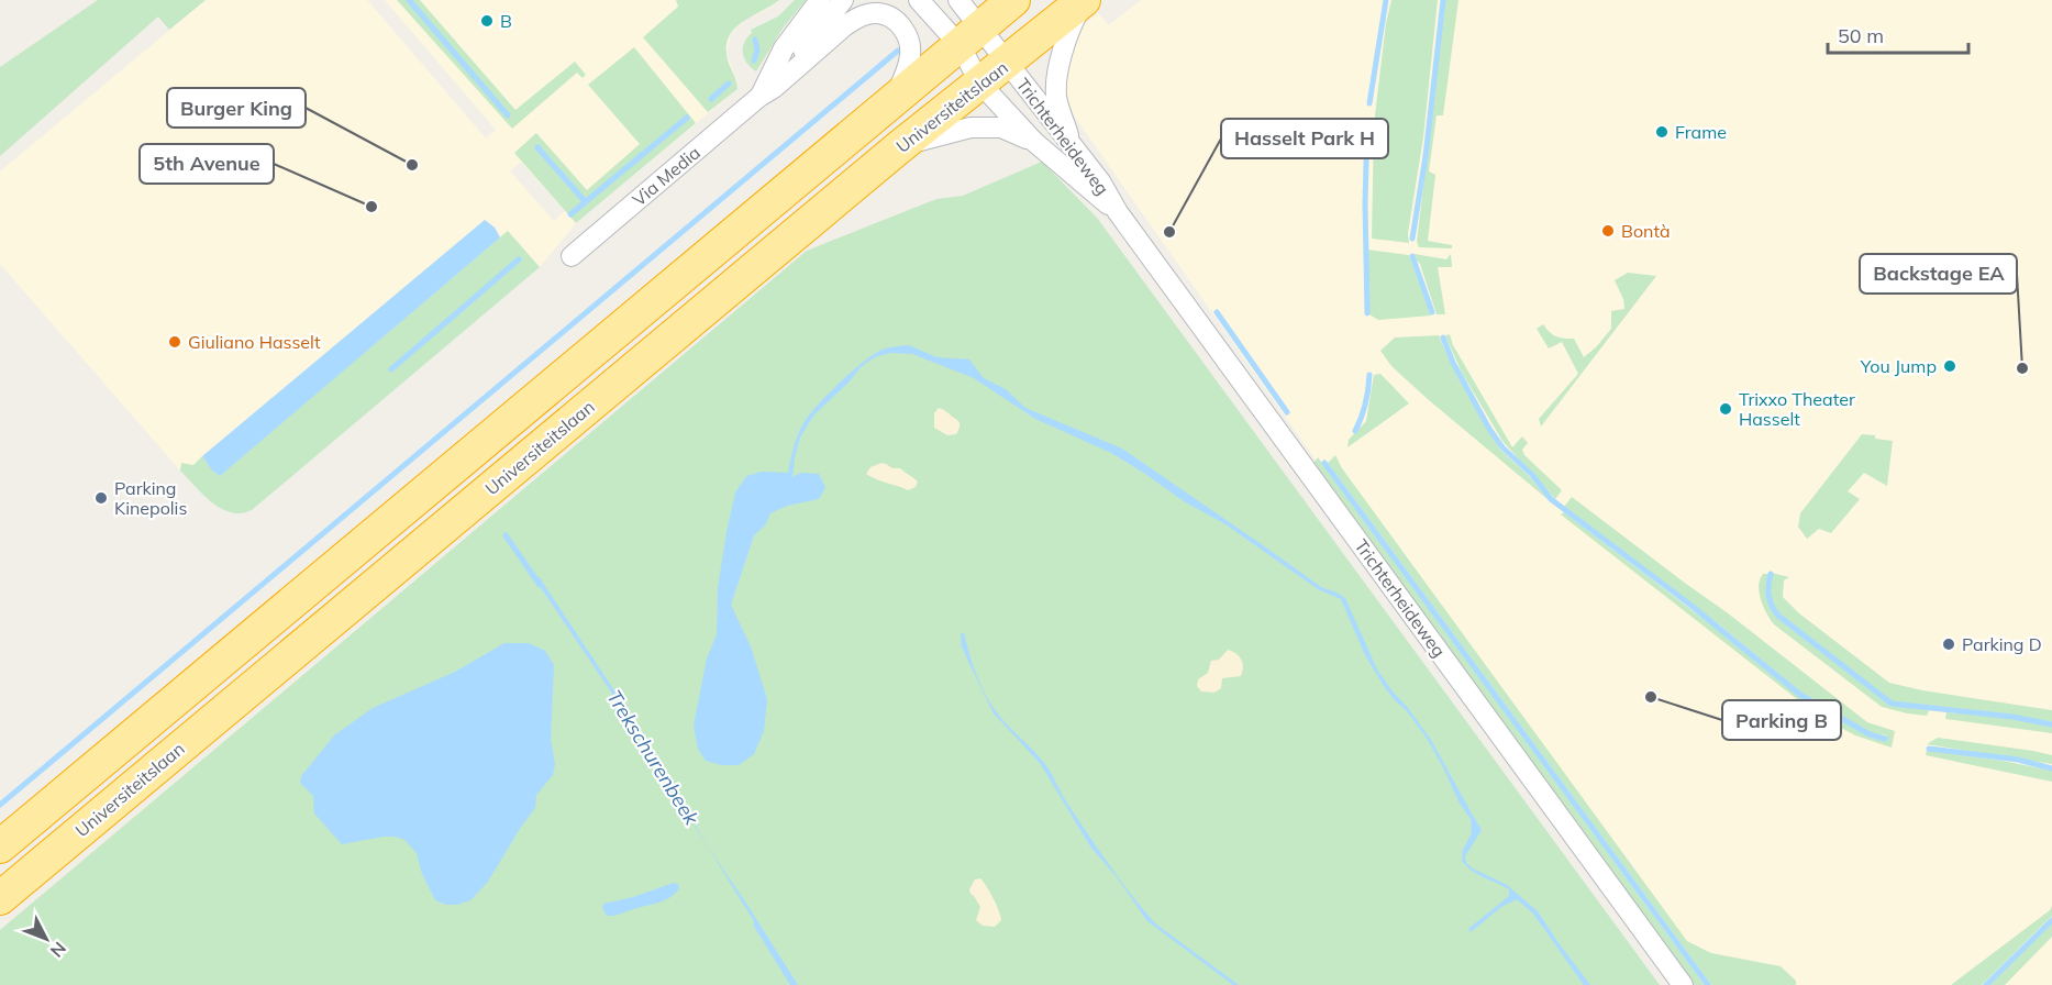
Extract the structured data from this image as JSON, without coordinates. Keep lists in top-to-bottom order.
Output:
{
  "streets": {
    "highway": ["Universiteitslaan"],
    "street": ["Trichterheideweg", "Via Media"]
  },
  "crossings": [
    ["Universiteitslaan", "Trichterheideweg"]
  ],
  "water": ["Trekschurenbeek"],
  "places": [
    "B",
    "Frame",
    "Burger King",
    "5th Avenue",
    "Bontà",
    "Hasselt Park H",
    "Giuliano Hasselt",
    "You Jump",
    "Backstage EA",
    "Trixxo Theater Hasselt",
    "Parking Kinepolis",
    "Parking D",
    "Parking B"
  ],
  "scale_bar": "50 m",
  "north": "bottom right"
}
